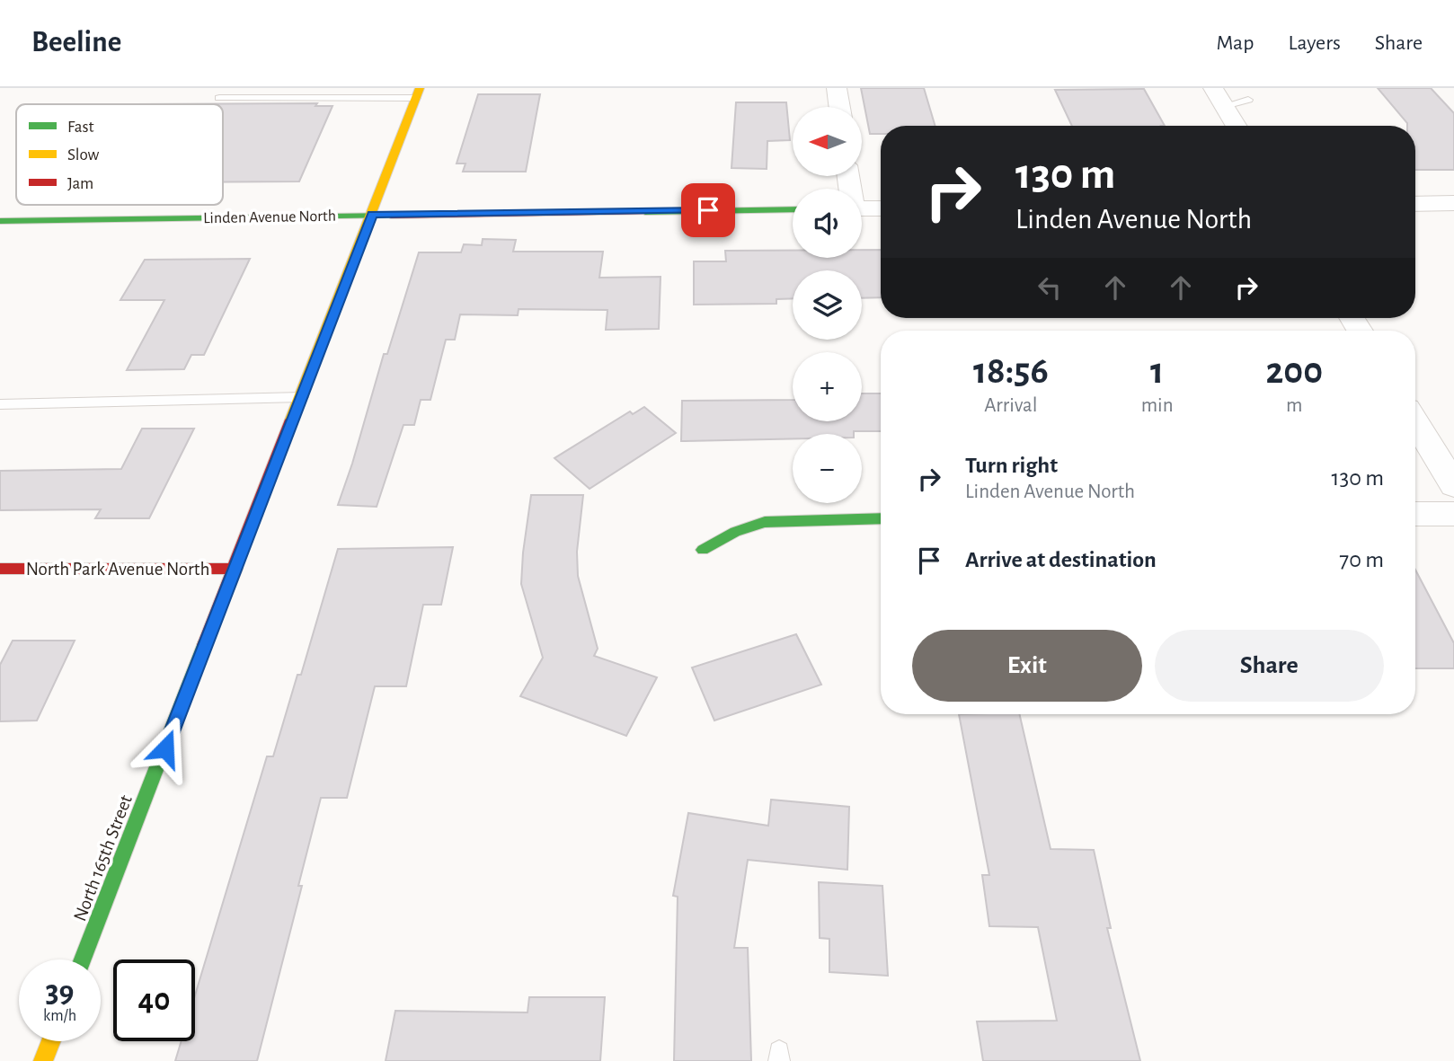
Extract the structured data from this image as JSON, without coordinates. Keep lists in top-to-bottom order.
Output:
{
  "streets": {
    "street": ["Linden Avenue North", "North Park Avenue North", "North 165th Street"]
  },
  "crossings": [
    ["Linden Avenue North", "North 165th Street"],
    ["North Park Avenue North", "North 165th Street"]
  ],
  "legend": ["Fast", "Slow", "Jam"],
  "north": "left",
  "page": {
    "header": "Beeline",
    "nav": ["Map", "Layers", "Share"],
    "map_buttons": ["+", "−"],
    "turn": ["130 m", "Linden Avenue North"],
    "eta": [
      "18:56",
      "Arrival",
      "1",
      "min",
      "200",
      "m"
    ],
    "list": [
      {
        "name": "Turn right",
        "note": "Linden Avenue North",
        "value": "130 m"
      },
      {
        "name": "Arrive at destination",
        "value": "70 m"
      }
    ],
    "buttons": ["Exit", "Share"],
    "speed": "39 km/h",
    "limit": "40"
  }
}
